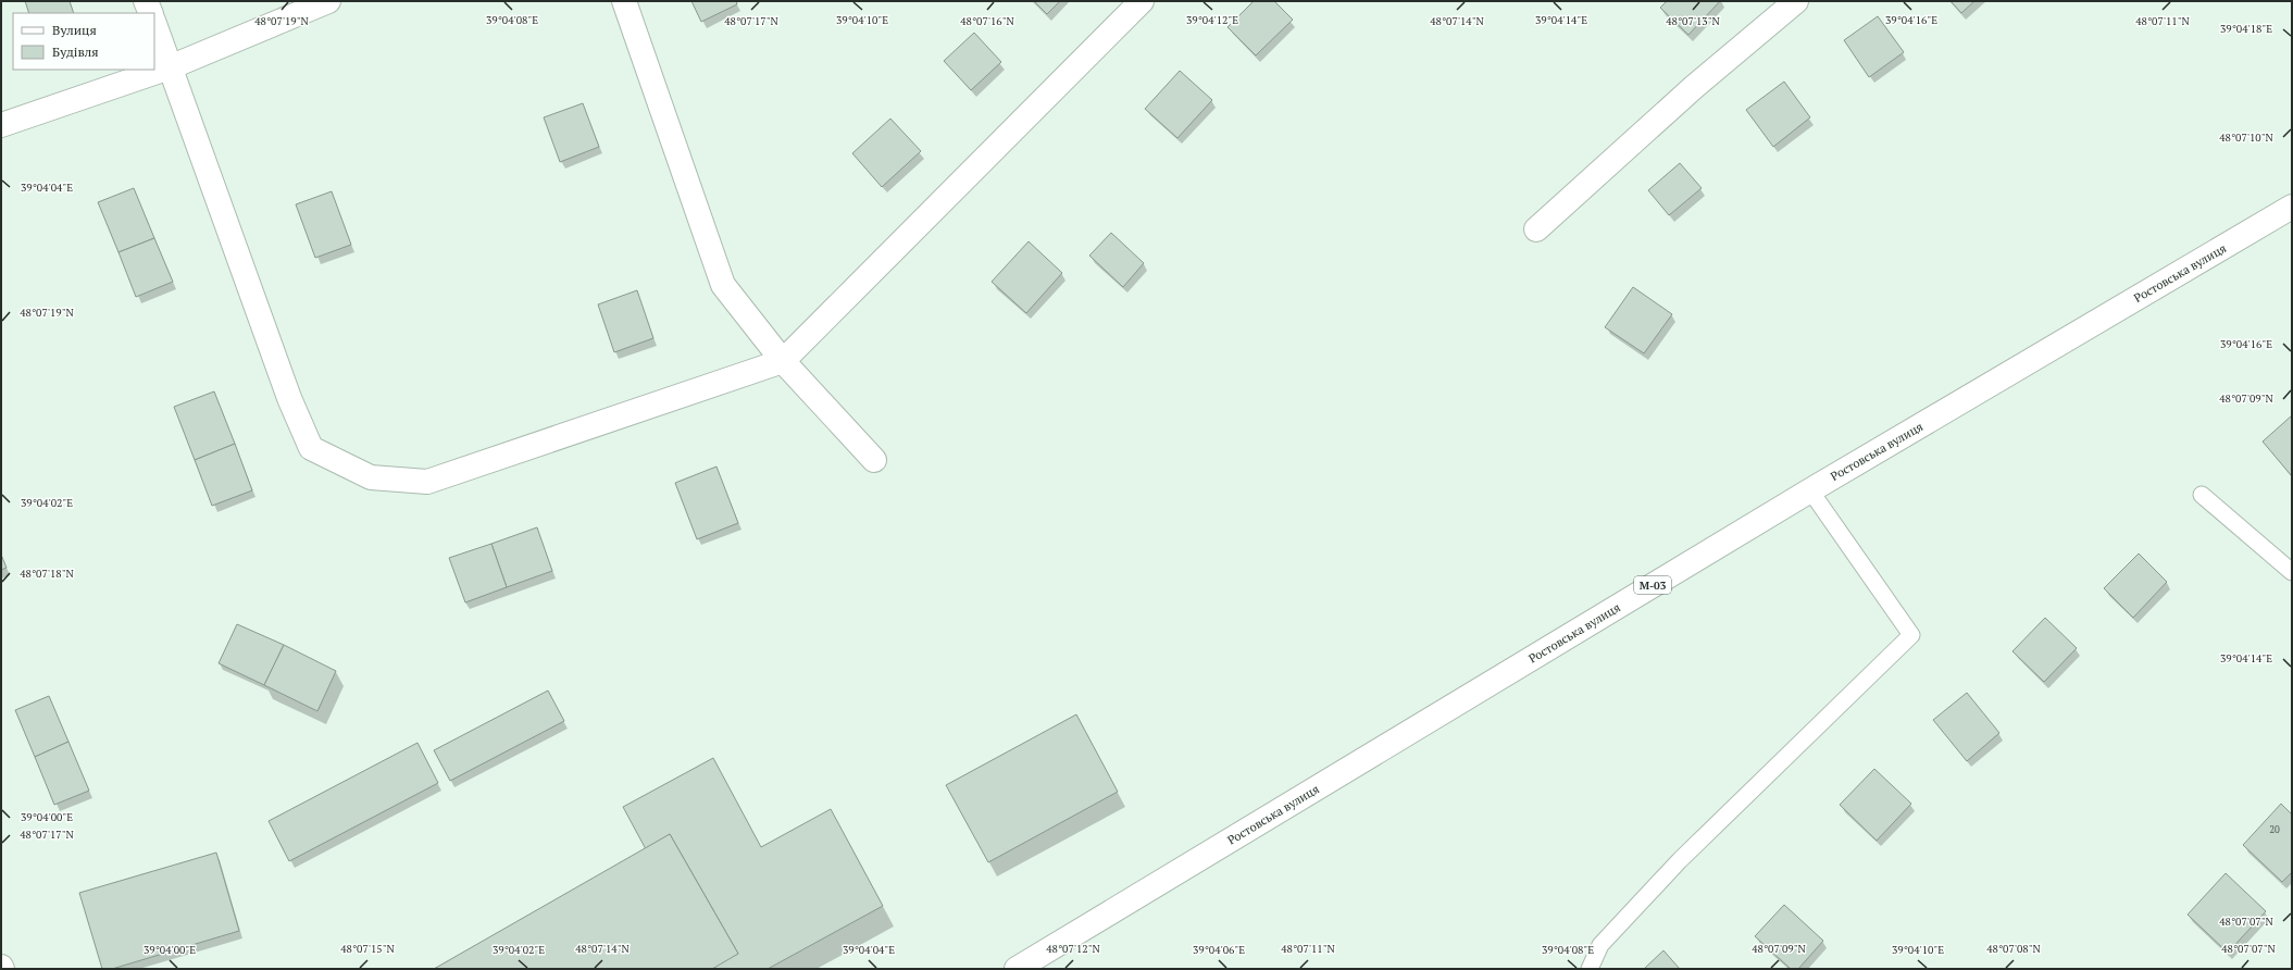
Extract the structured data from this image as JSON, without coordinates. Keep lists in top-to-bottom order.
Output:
{
  "streets": {
    "main road": ["Ростовська вулиця", "М-03"]
  },
  "house_numbers": ["20"],
  "legend": ["Вулиця", "Будівля"],
  "coordinates": [
    "39°04'08\"E",
    "39°04'10\"E",
    "39°04'12\"E",
    "39°04'14\"E",
    "39°04'16\"E",
    "48°07'17\"N",
    "48°07'19\"N",
    "48°07'16\"N",
    "48°07'14\"N",
    "48°07'13\"N",
    "48°07'11\"N",
    "39°04'18\"E",
    "48°07'10\"N",
    "39°04'04\"E",
    "48°07'09\"N",
    "39°04'02\"E",
    "48°07'18\"N",
    "39°04'00\"E",
    "48°07'07\"N",
    "48°07'15\"N",
    "48°07'12\"N",
    "48°07'08\"N",
    "39°04'06\"E"
  ]
}
